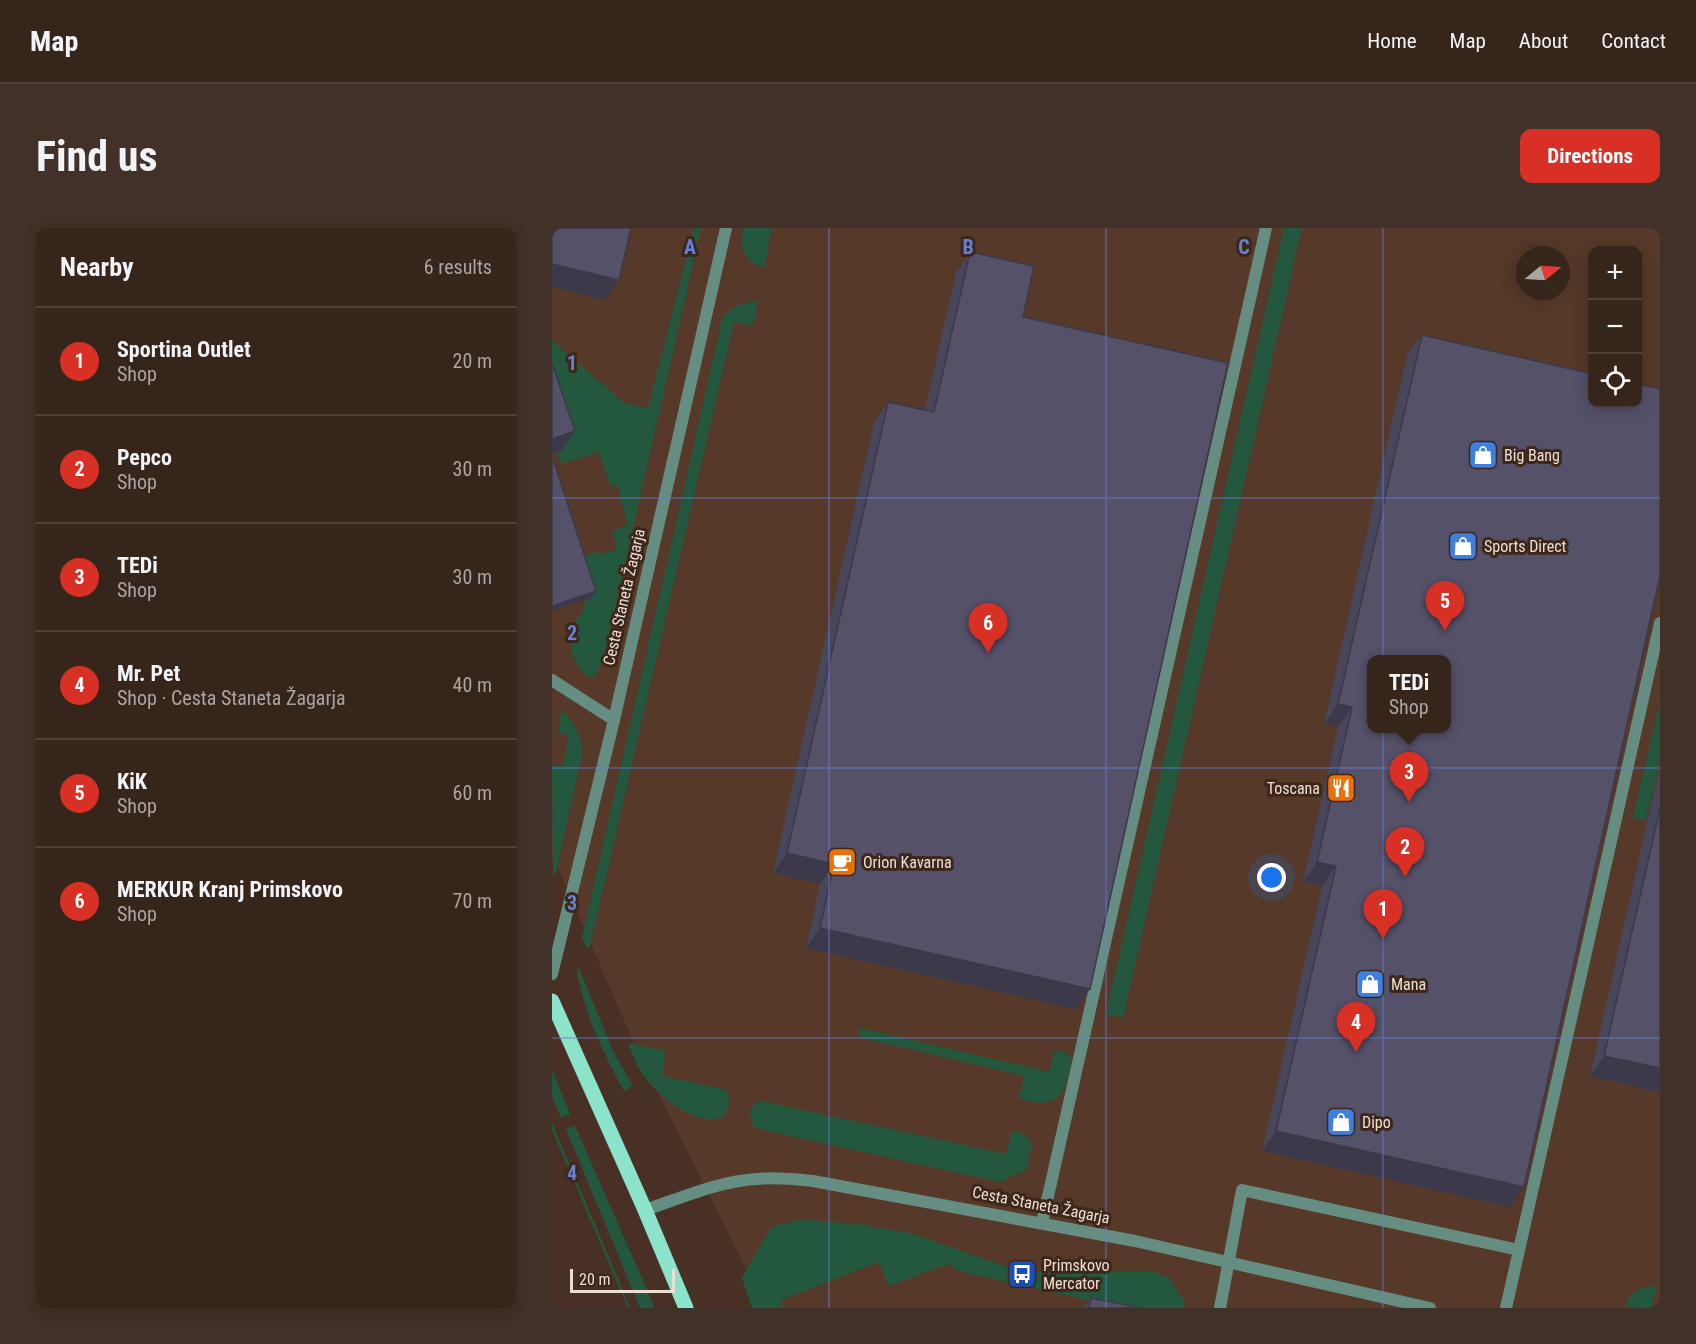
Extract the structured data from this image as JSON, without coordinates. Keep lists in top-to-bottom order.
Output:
{
  "streets": {
    "street": ["Cesta Staneta Žagarja"]
  },
  "places": {
    "shop": [
      "Big Bang",
      "Sports Direct",
      "Mana",
      "Dipo"
    ],
    "restaurant": ["Toscana"],
    "cafe": ["Orion Kavarna"],
    "bus stop": ["Primskovo Mercator"]
  },
  "scale_bar": "20 m",
  "north": "right",
  "page": {
    "header": "Map",
    "nav": [
      "Home",
      "Map",
      "About",
      "Contact"
    ],
    "buttons": "Directions",
    "title": "Find us",
    "heading": ["Nearby", "6 results"],
    "map_buttons": ["+", "−"],
    "list": [
      {
        "mark": "1",
        "name": "Sportina Outlet",
        "note": "Shop",
        "value": "20 m"
      },
      {
        "mark": "2",
        "name": "Pepco",
        "note": "Shop",
        "value": "30 m"
      },
      {
        "mark": "3",
        "name": "TEDi",
        "note": "Shop",
        "value": "30 m"
      },
      {
        "mark": "4",
        "name": "Mr. Pet",
        "note": "Shop · Cesta Staneta Žagarja",
        "value": "40 m"
      },
      {
        "mark": "5",
        "name": "KiK",
        "note": "Shop",
        "value": "60 m"
      },
      {
        "mark": "6",
        "name": "MERKUR Kranj Primskovo",
        "note": "Shop",
        "value": "70 m"
      }
    ],
    "pins": [
      "5",
      "6",
      "3",
      "2",
      "1",
      "4"
    ],
    "popup": ["TEDi", "Shop"],
    "scale": "20 m"
  },
  "grid": {
    "columns": ["A", "B", "C"],
    "rows": [
      "1",
      "2",
      "3",
      "4"
    ]
  }
}
